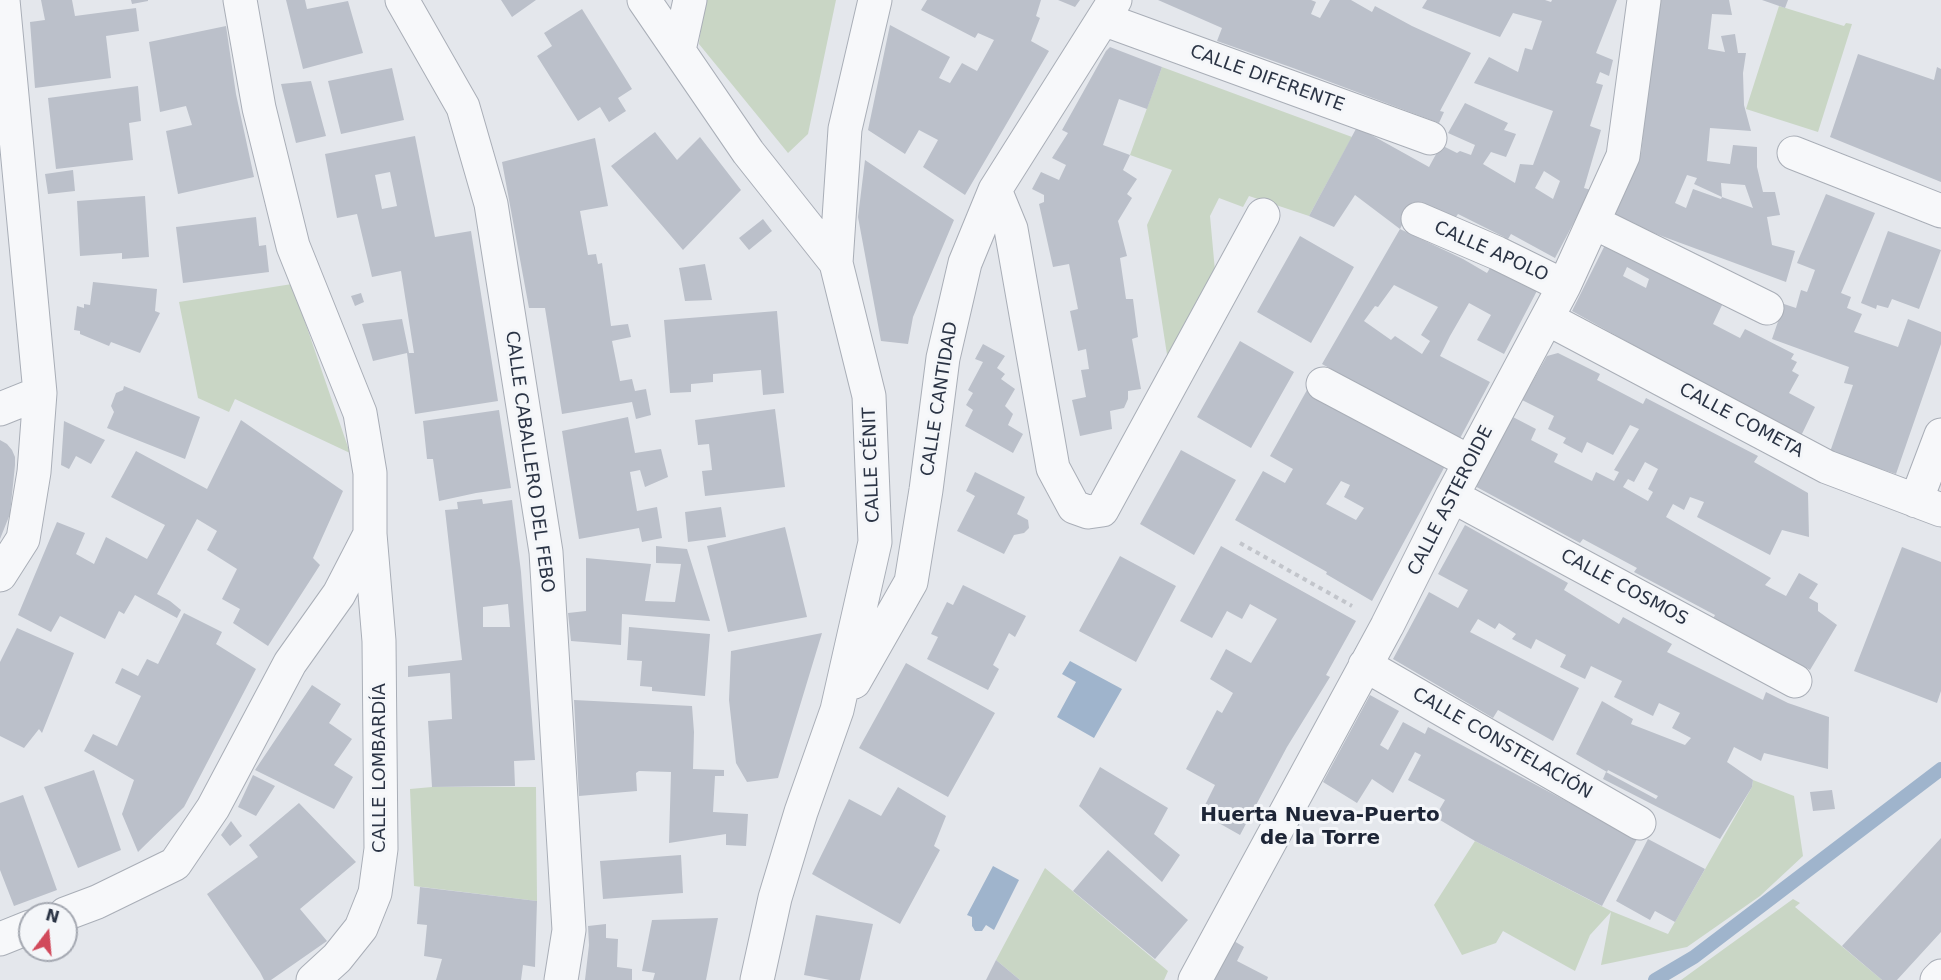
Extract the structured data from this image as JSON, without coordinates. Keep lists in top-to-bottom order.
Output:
{
  "streets": {
    "street": [
      "CALLE DIFERENTE",
      "CALLE APOLO",
      "CALLE CANTIDAD",
      "CALLE COMETA",
      "CALLE CABALLERO DEL FEBO",
      "CALLE CÉNIT",
      "CALLE ASTEROIDE",
      "CALLE COSMOS",
      "CALLE CONSTELACIÓN",
      "CALLE LOMBARDÍA"
    ]
  },
  "crossings": [
    ["CALLE DIFERENTE", "CALLE CANTIDAD"],
    ["CALLE APOLO", "CALLE ASTEROIDE"],
    ["CALLE CANTIDAD", "CALLE CÉNIT"],
    ["CALLE COMETA", "CALLE ASTEROIDE"],
    ["CALLE ASTEROIDE", "CALLE COSMOS"],
    ["CALLE ASTEROIDE", "CALLE CONSTELACIÓN"]
  ],
  "districts": ["Huerta Nueva-Puerto de la Torre"],
  "north": "top"
}
